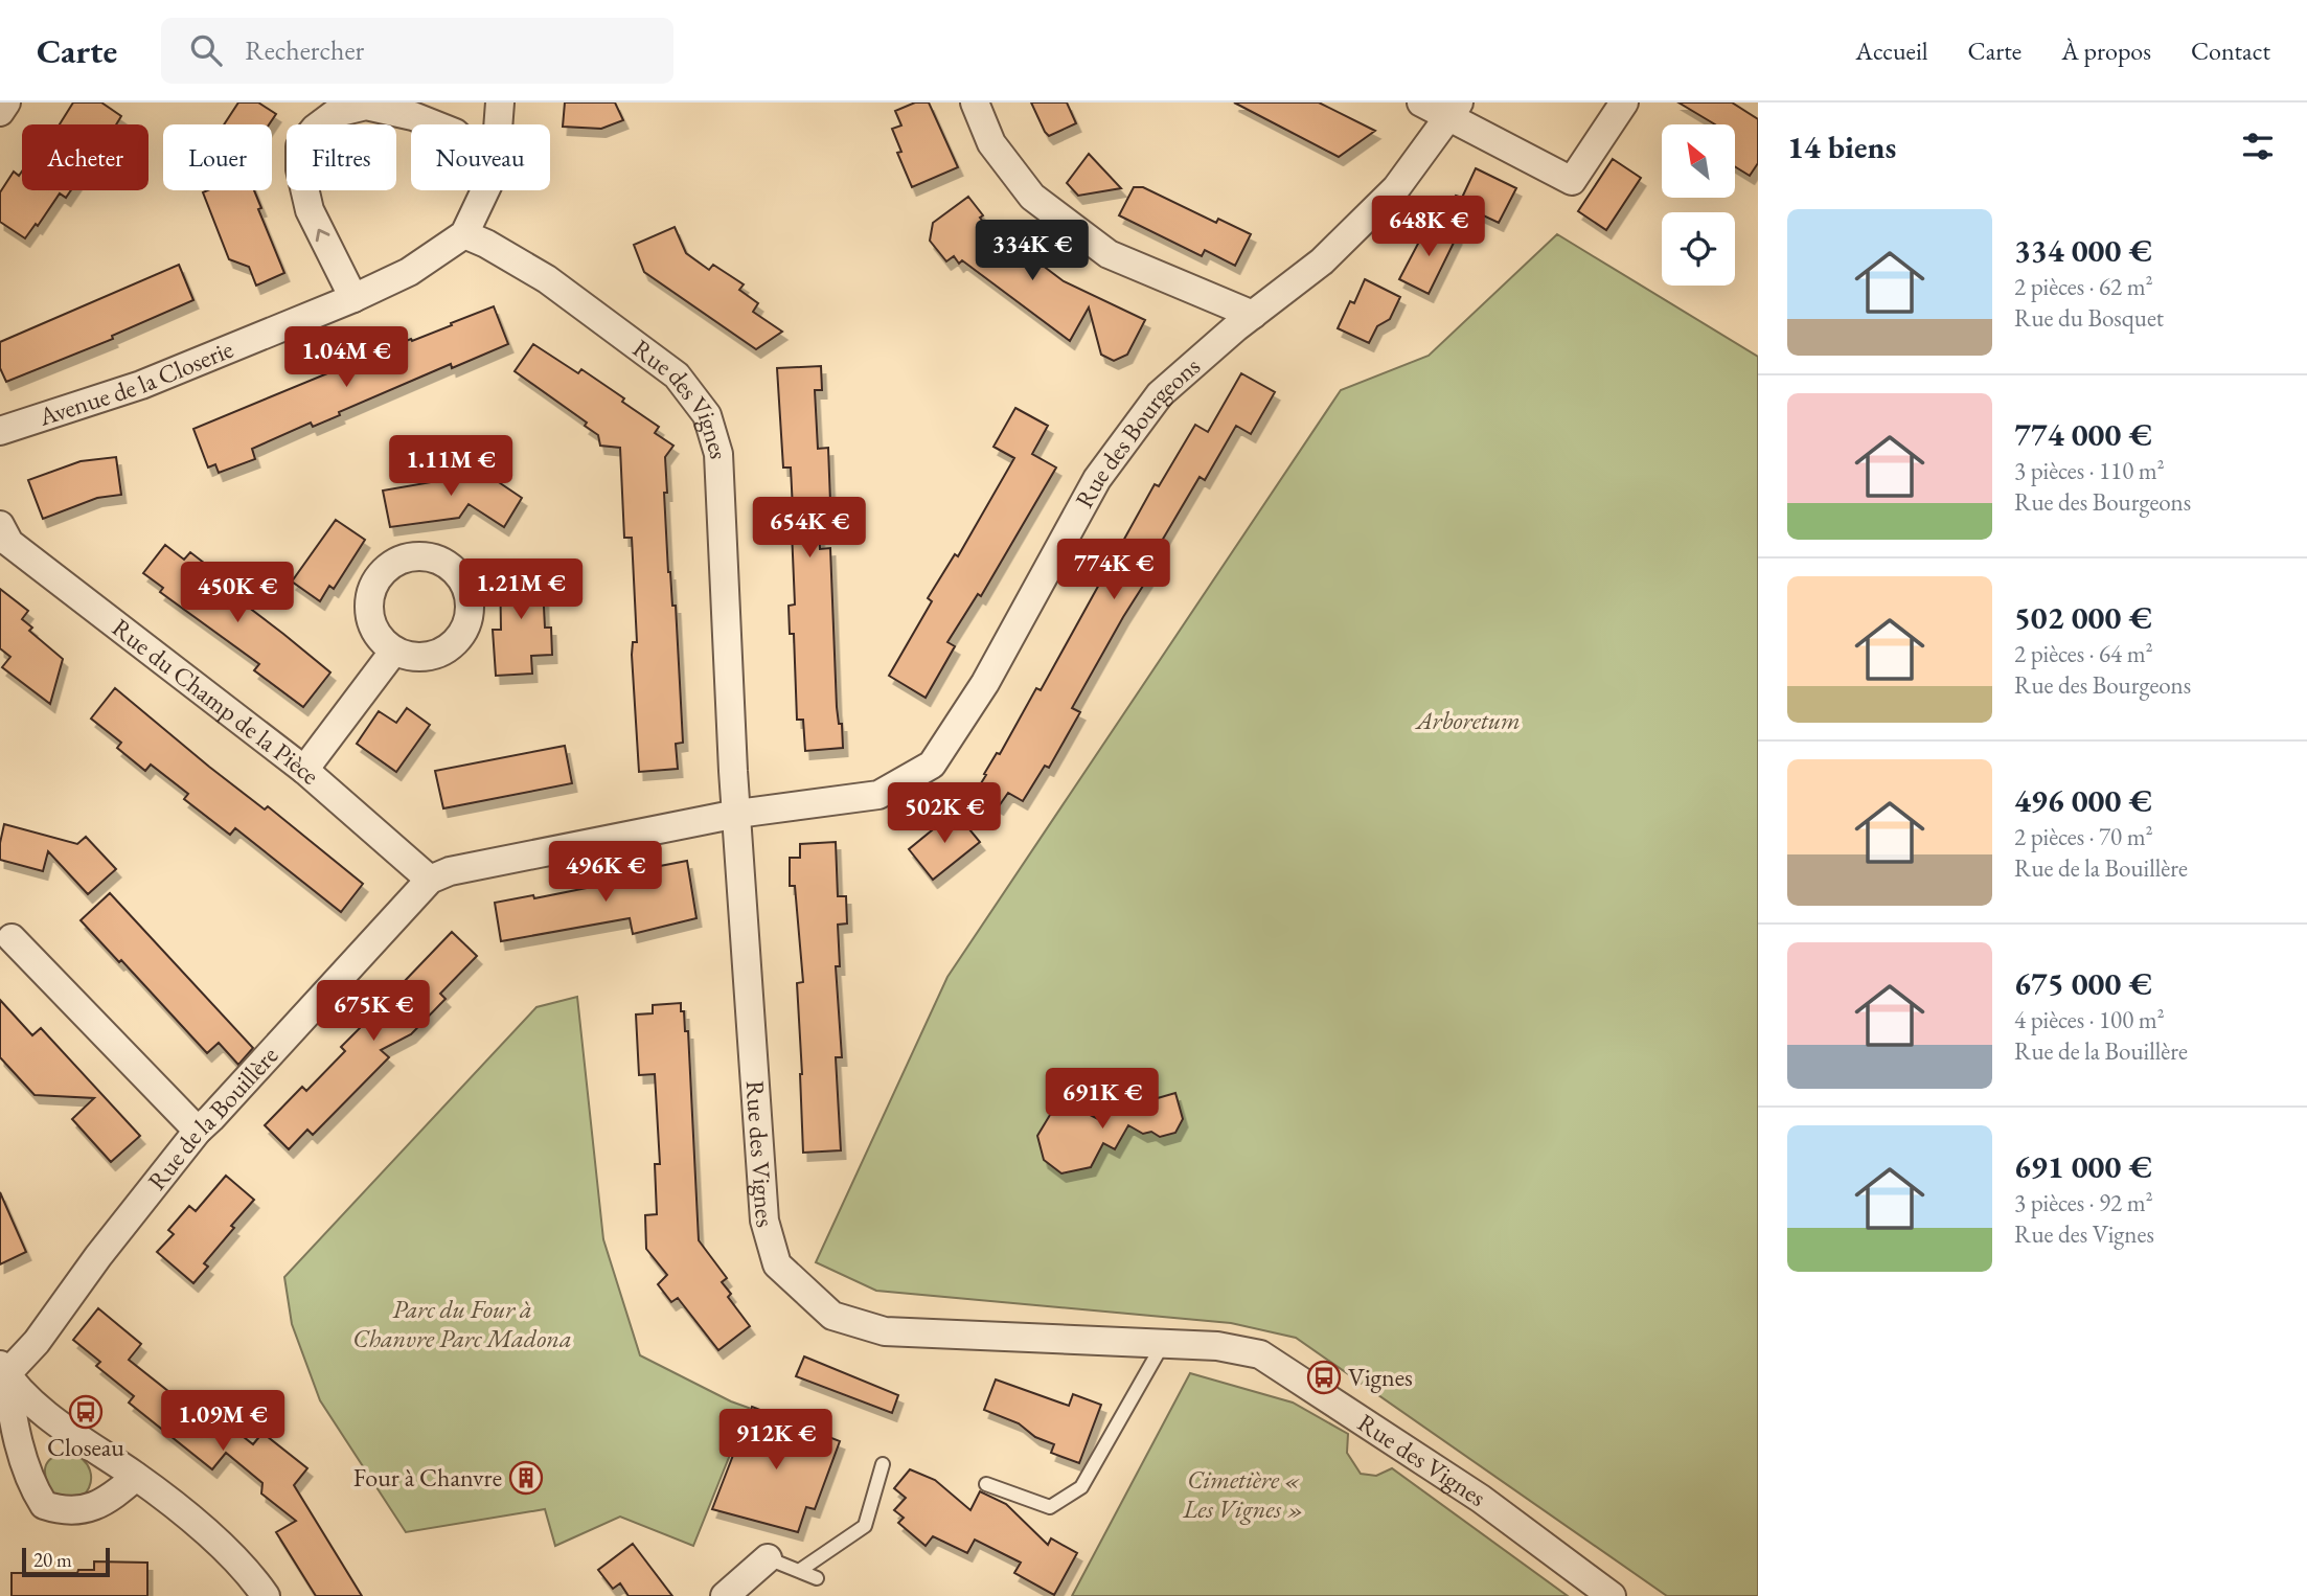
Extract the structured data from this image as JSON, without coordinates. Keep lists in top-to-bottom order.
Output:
{
  "streets": {
    "street": [
      "Avenue de la Closerie",
      "Rue des Vignes",
      "Rue des Bourgeons",
      "Rue du Champ de la Pièce",
      "Rue de la Bouillère"
    ]
  },
  "crossings": [
    ["Avenue de la Closerie", "Rue des Vignes"],
    ["Rue des Vignes", "Rue des Bourgeons"],
    ["Rue des Vignes", "Rue de la Bouillère"],
    ["Rue des Bourgeons", "Rue de la Bouillère"],
    ["Rue du Champ de la Pièce", "Rue de la Bouillère"]
  ],
  "parks": ["Arboretum", "Parc du Four à Chanvre Parc Madona", "Cimetière « Les Vignes »"],
  "places": {
    "bus stop": ["Vignes", "Closeau"],
    "building": ["Four à Chanvre"]
  },
  "scale_bar": "20 m",
  "north": "top left",
  "page": {
    "header": "Carte",
    "search": "Rechercher",
    "nav": [
      "Accueil",
      "Carte",
      "À propos",
      "Contact"
    ],
    "heading": "14 biens",
    "chip": [
      "Acheter",
      "Louer",
      "Filtres",
      "Nouveau"
    ],
    "list": [
      {
        "name": "334 000 €",
        "note": "2 pièces · 62 m² · Rue du Bosquet"
      },
      {
        "name": "774 000 €",
        "note": "3 pièces · 110 m² · Rue des Bourgeons"
      },
      {
        "name": "502 000 €",
        "note": "2 pièces · 64 m² · Rue des Bourgeons"
      },
      {
        "name": "496 000 €",
        "note": "2 pièces · 70 m² · Rue de la Bouillère"
      },
      {
        "name": "675 000 €",
        "note": "4 pièces · 100 m² · Rue de la Bouillère"
      },
      {
        "name": "691 000 €",
        "note": "3 pièces · 92 m² · Rue des Vignes"
      }
    ],
    "price": [
      "648K €",
      "334K €",
      "1.04M €",
      "1.11M €",
      "654K €",
      "774K €",
      "1.21M €",
      "450K €",
      "502K €",
      "496K €",
      "675K €",
      "691K €",
      "1.09M €",
      "912K €"
    ],
    "scale": "20 m"
  }
}
